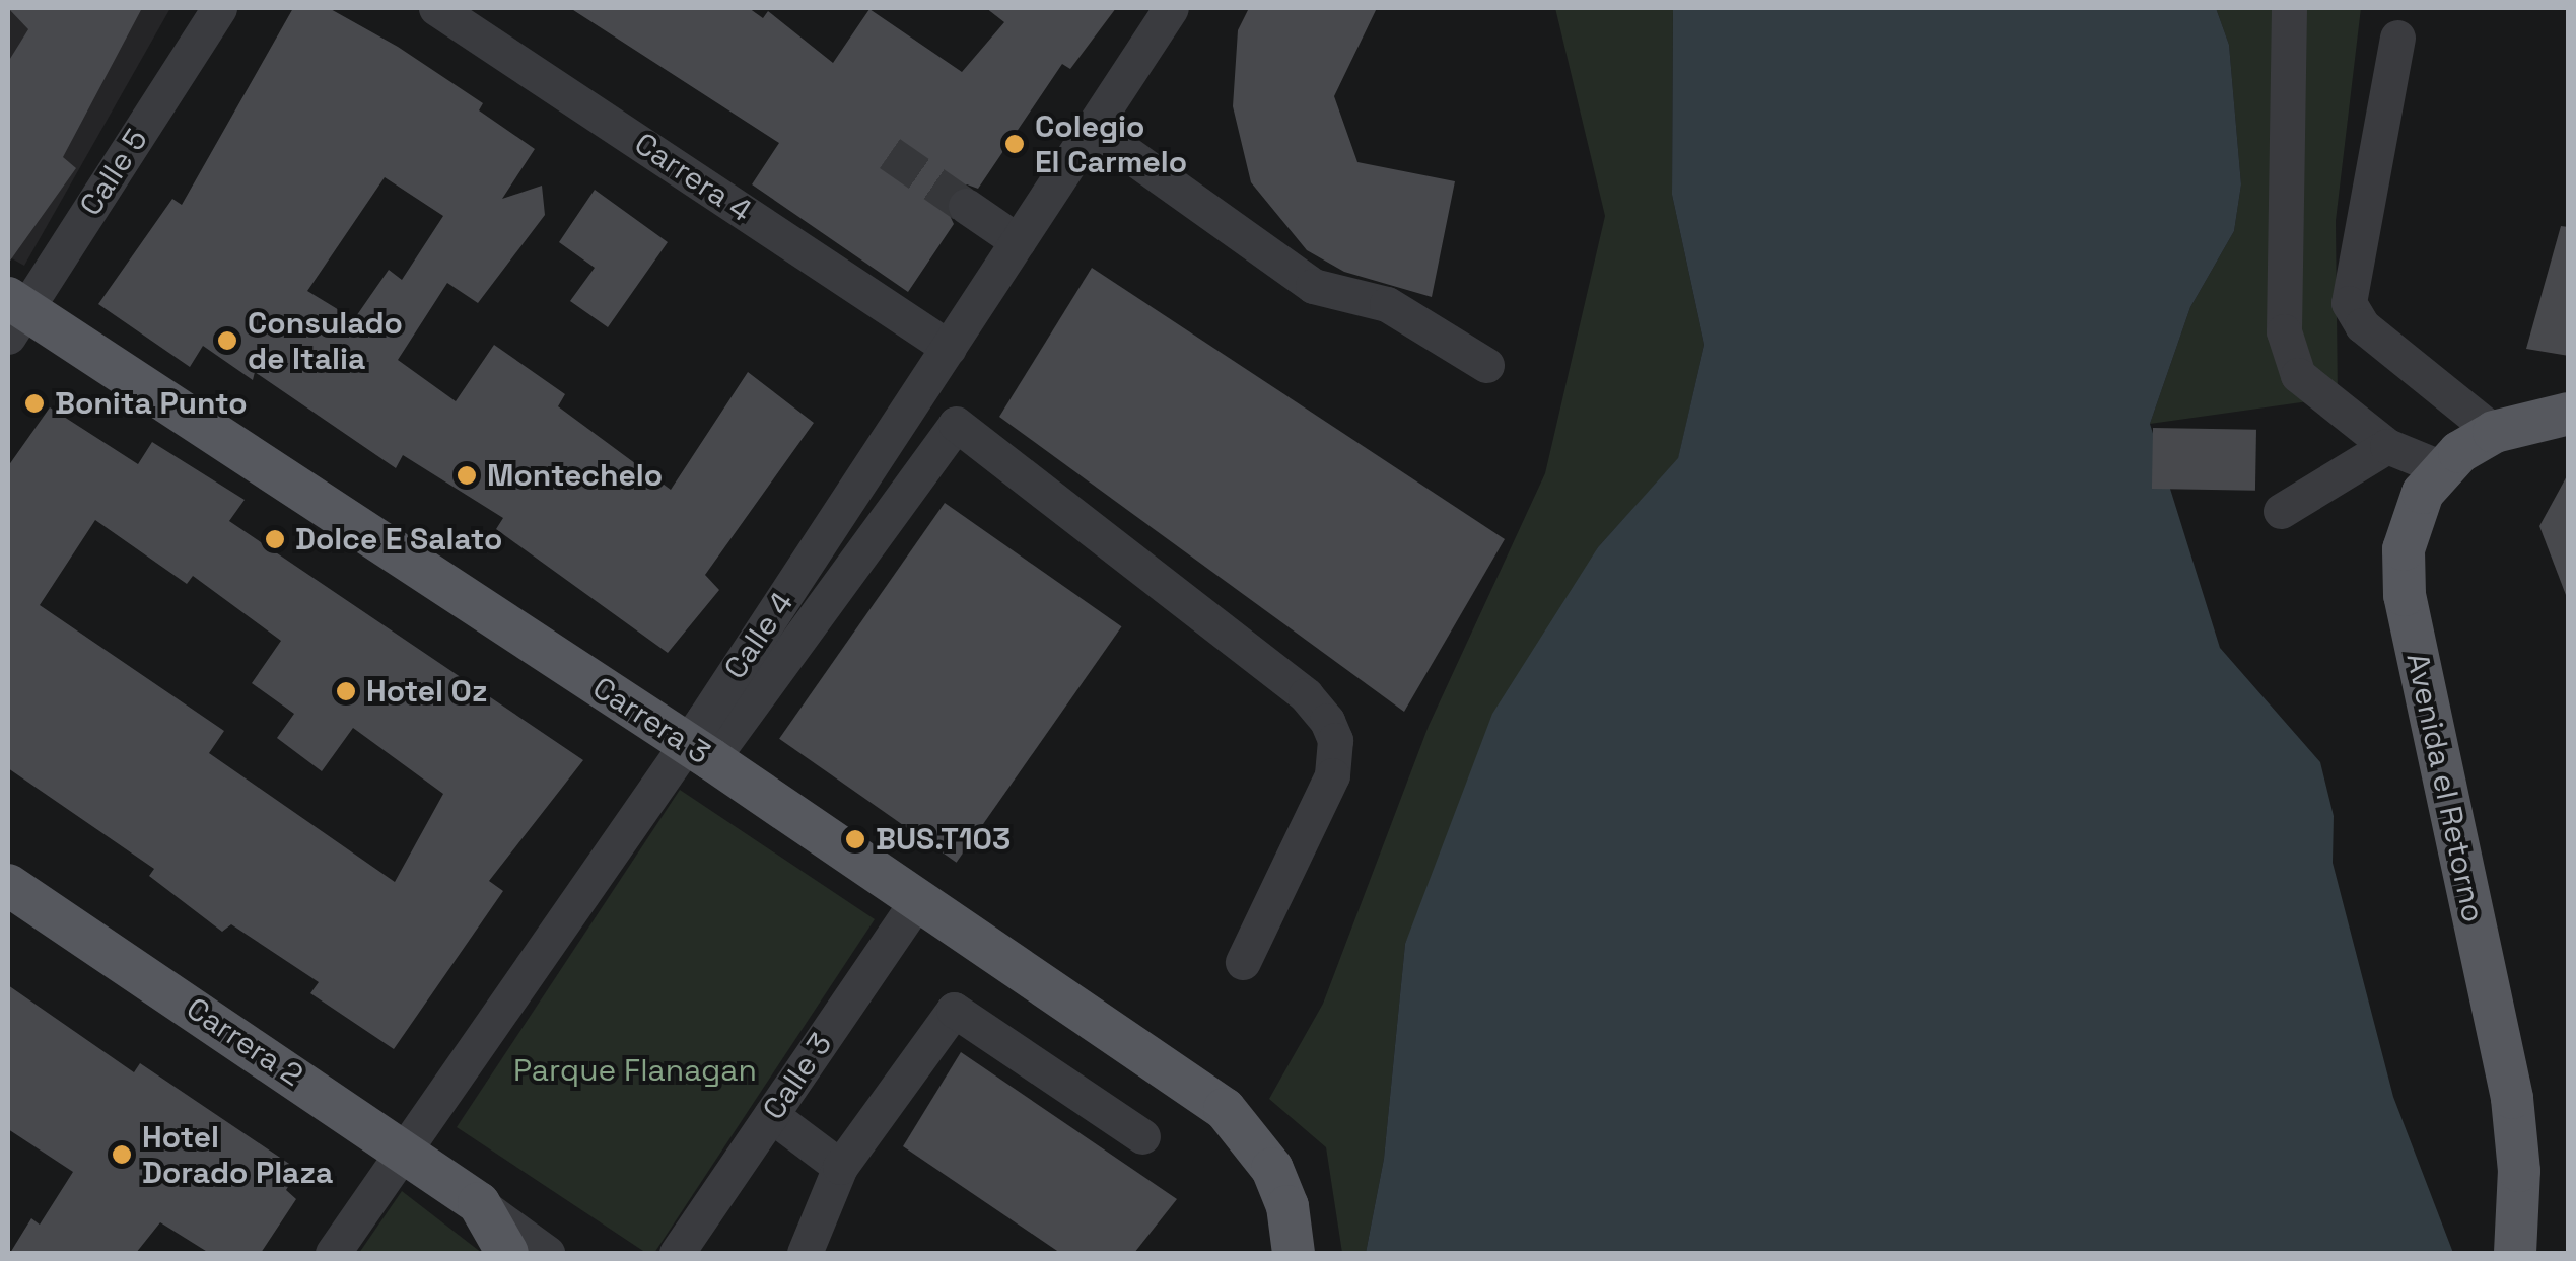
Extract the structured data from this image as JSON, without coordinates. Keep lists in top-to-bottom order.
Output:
{
  "streets": {
    "main road": ["Carrera 3", "Avenida el Retorno", "Carrera 2"],
    "street": [
      "Calle 5",
      "Carrera 4",
      "Calle 4",
      "Calle 3"
    ]
  },
  "crossings": [
    ["Calle 5", "Carrera 3"],
    ["Carrera 4", "Calle 4"],
    ["Calle 4", "Carrera 3"],
    ["Calle 4", "Carrera 2"],
    ["Carrera 3", "Calle 3"]
  ],
  "parks": ["Parque Flanagan"],
  "places": [
    "Colegio El Carmelo",
    "Consulado de Italia",
    "Bonita Punto",
    "Montechelo",
    "Dolce E Salato",
    "Hotel Oz",
    "BUS.T103",
    "Hotel Dorado Plaza"
  ]
}
